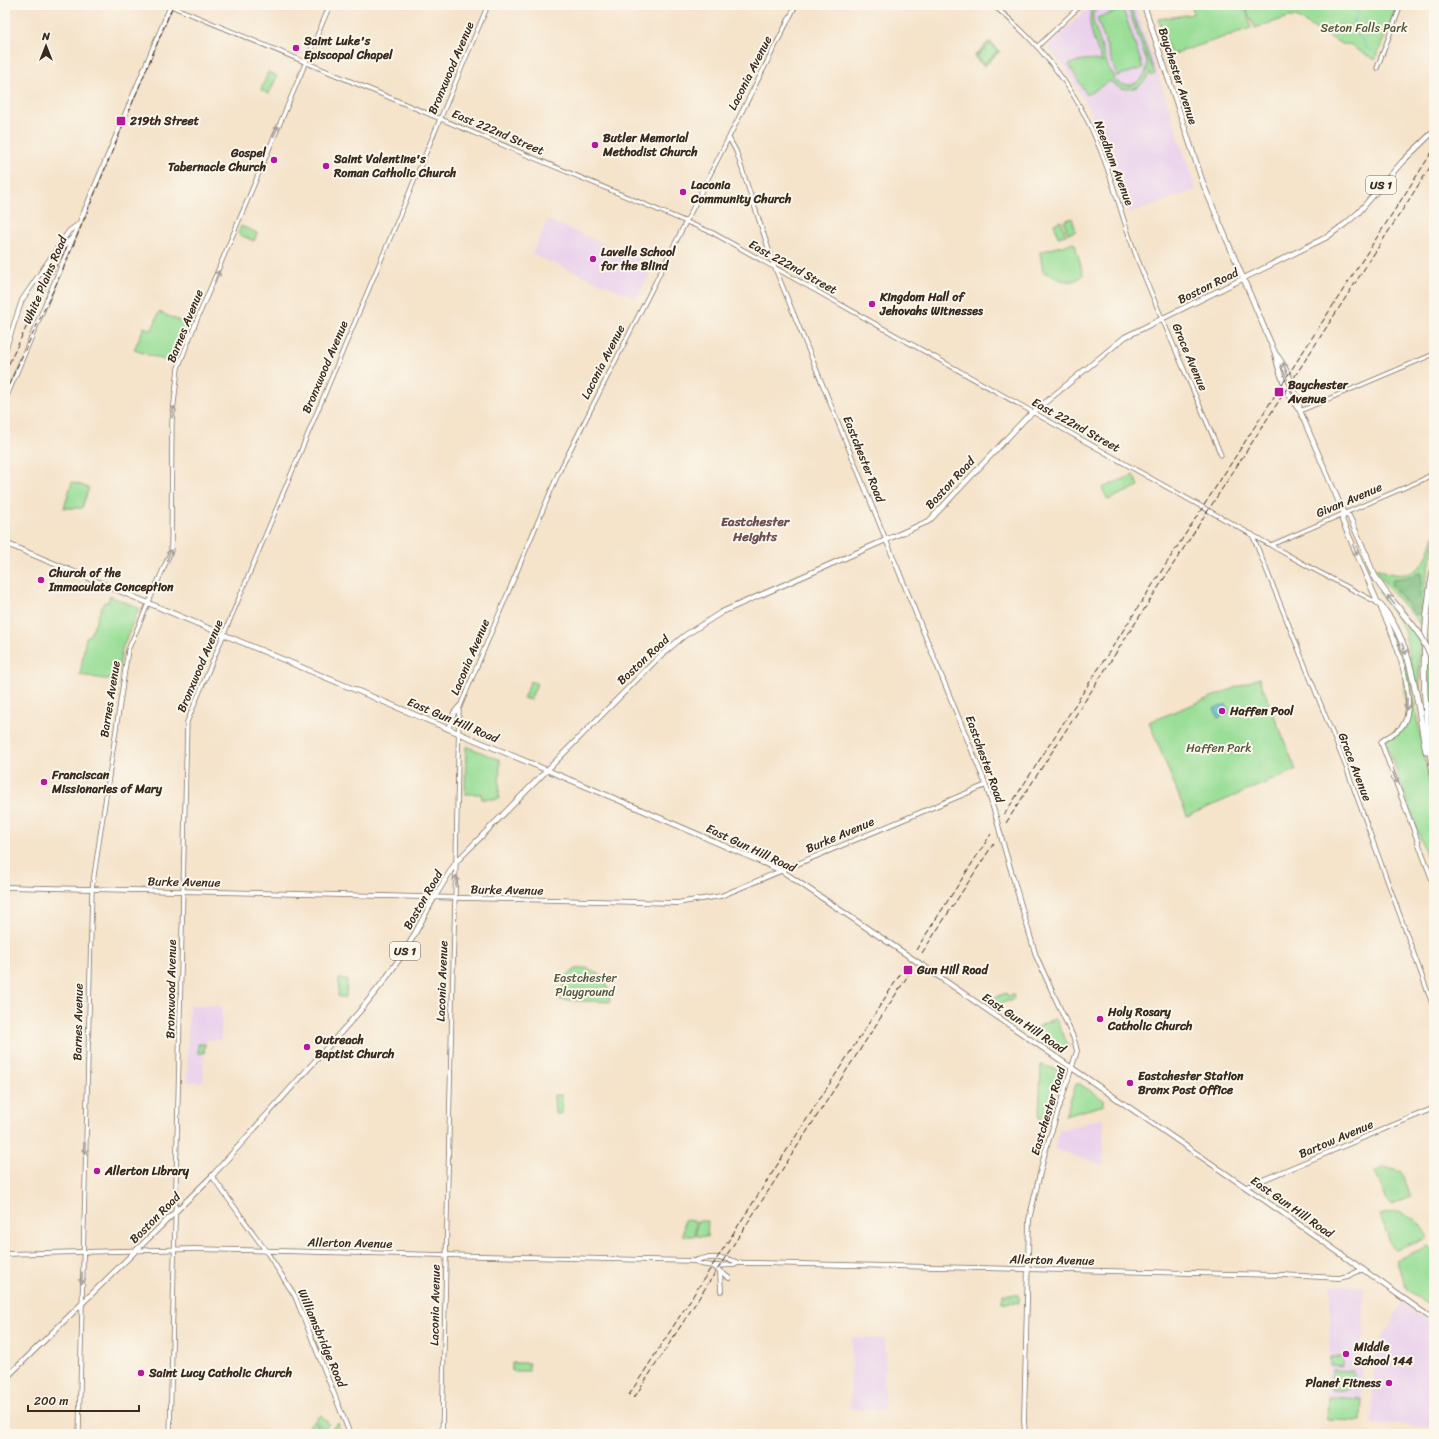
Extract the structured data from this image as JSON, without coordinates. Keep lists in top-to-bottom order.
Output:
{
  "streets": {
    "main road": [
      "Baychester Avenue",
      "US 1",
      "White Plains Road",
      "Boston Road",
      "Eastchester Road",
      "East Gun Hill Road",
      "Burke Avenue",
      "Bartow Avenue",
      "Allerton Avenue",
      "Williamsbridge Road"
    ],
    "street": [
      "Bronxwood Avenue",
      "Laconia Avenue",
      "East 222nd Street",
      "Needham Avenue",
      "Barnes Avenue",
      "Grace Avenue",
      "Givan Avenue"
    ]
  },
  "crossings": [
    ["Bronxwood Avenue", "East 222nd Street"],
    ["Bronxwood Avenue", "Boston Road"],
    ["Bronxwood Avenue", "East Gun Hill Road"],
    ["Bronxwood Avenue", "Burke Avenue"],
    ["Bronxwood Avenue", "Allerton Avenue"],
    ["Laconia Avenue", "East 222nd Street"],
    ["Laconia Avenue", "Boston Road"],
    ["Laconia Avenue", "Eastchester Road"],
    ["Laconia Avenue", "East Gun Hill Road"],
    ["Laconia Avenue", "Burke Avenue"],
    ["Laconia Avenue", "Allerton Avenue"],
    ["Baychester Avenue", "East 222nd Street"],
    ["Baychester Avenue", "Boston Road"],
    ["Baychester Avenue", "Givan Avenue"],
    ["East 222nd Street", "White Plains Road"],
    ["East 222nd Street", "Boston Road"],
    ["East 222nd Street", "Barnes Avenue"],
    ["East 222nd Street", "Grace Avenue"],
    ["East 222nd Street", "Eastchester Road"],
    ["East 222nd Street", "Givan Avenue"],
    ["Needham Avenue", "Grace Avenue"],
    ["Boston Road", "Barnes Avenue"],
    ["Boston Road", "Grace Avenue"],
    ["Boston Road", "Eastchester Road"],
    ["Boston Road", "East Gun Hill Road"],
    ["Boston Road", "Burke Avenue"],
    ["Boston Road", "Allerton Avenue"],
    ["Boston Road", "Williamsbridge Road"],
    ["Barnes Avenue", "East Gun Hill Road"],
    ["Barnes Avenue", "Burke Avenue"],
    ["Barnes Avenue", "Allerton Avenue"],
    ["Eastchester Road", "East Gun Hill Road"],
    ["Eastchester Road", "Burke Avenue"],
    ["Eastchester Road", "Allerton Avenue"],
    ["East Gun Hill Road", "Burke Avenue"],
    ["East Gun Hill Road", "Bartow Avenue"],
    ["East Gun Hill Road", "Allerton Avenue"],
    ["Allerton Avenue", "Williamsbridge Road"]
  ],
  "one_way": ["Baychester Avenue"],
  "districts": ["Eastchester Heights"],
  "parks": ["Seton Falls Park", "Haffen Park", "Eastchester Playground"],
  "places": {
    "other": [
      "Saint Luke's Episcopal Chapel",
      "Butler Memorial Methodist Church",
      "Gospel Tabernacle Church",
      "Saint Valentine's Roman Catholic Church",
      "Laconia Community Church",
      "Lavelle School for the Blind",
      "Kingdom Hall of Jehovahs Witnesses",
      "Church of the Immaculate Conception",
      "Haffen Pool",
      "Franciscan Missionaries of Mary",
      "Holy Rosary Catholic Church",
      "Outreach Baptist Church",
      "Eastchester Station Bronx Post Office",
      "Allerton Library",
      "Middle School 144",
      "Saint Lucy Catholic Church",
      "Planet Fitness"
    ],
    "transit": ["219th Street", "Baychester Avenue", "Gun Hill Road"]
  },
  "scale_bar": "200 m",
  "north": "top"
}
